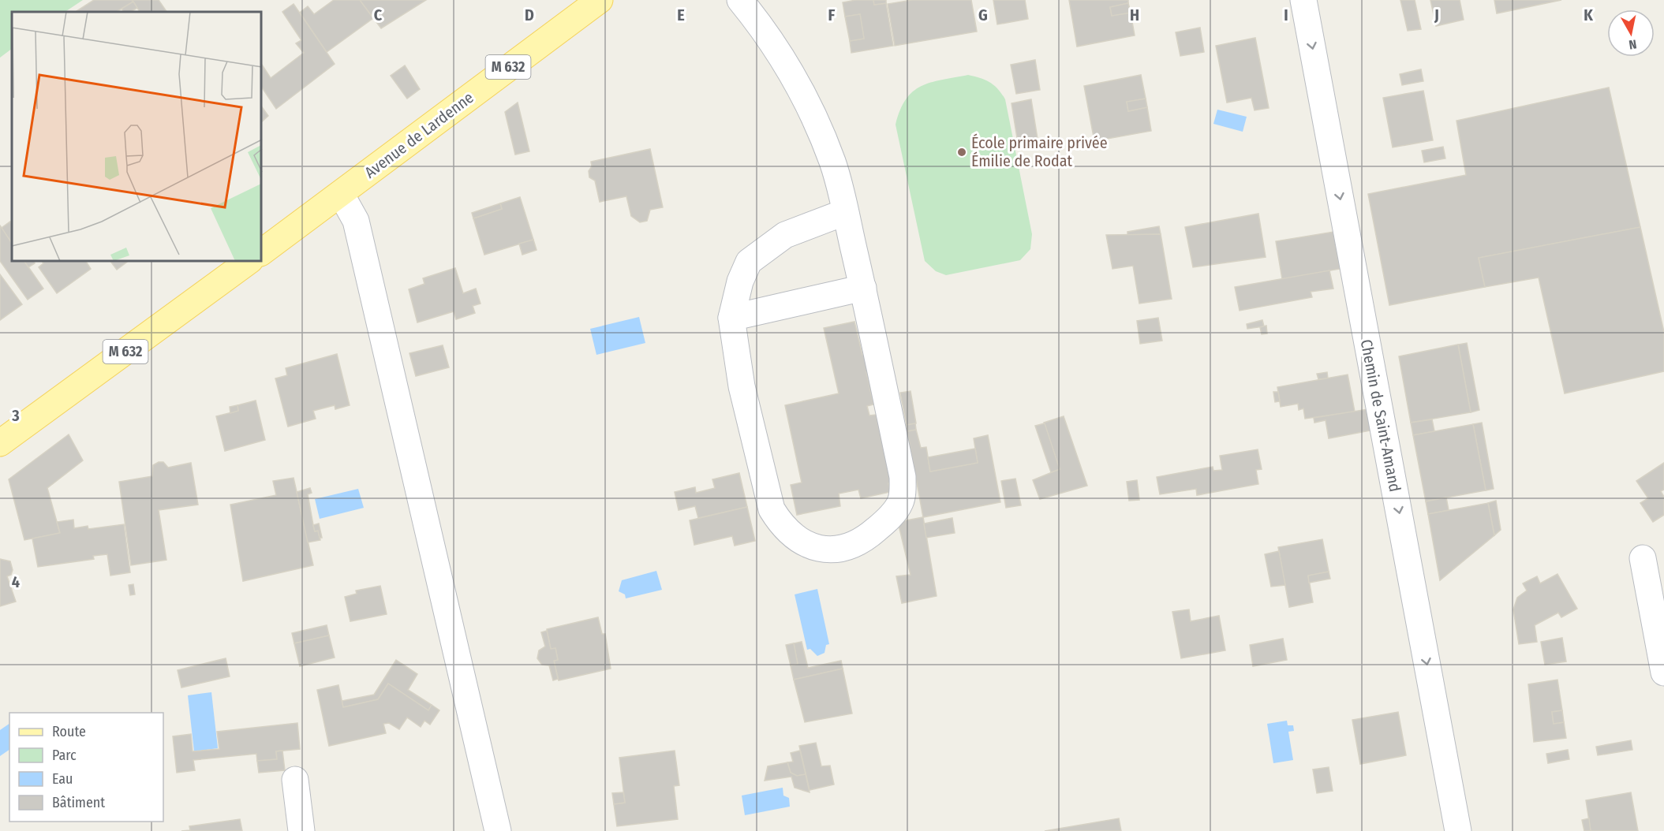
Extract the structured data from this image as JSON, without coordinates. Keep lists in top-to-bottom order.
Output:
{
  "streets": {
    "main road": ["M 632", "Avenue de Lardenne"],
    "street": ["Chemin de Saint-Amand"]
  },
  "one_way": ["Chemin de Saint-Amand"],
  "places": ["École primaire privée Émilie de Rodat"],
  "legend": [
    "Route",
    "Parc",
    "Eau",
    "Bâtiment"
  ],
  "north": "bottom",
  "grid": {
    "columns": [
      "C",
      "D",
      "E",
      "F",
      "G",
      "H",
      "I",
      "J",
      "K"
    ],
    "rows": ["3", "4"]
  }
}
